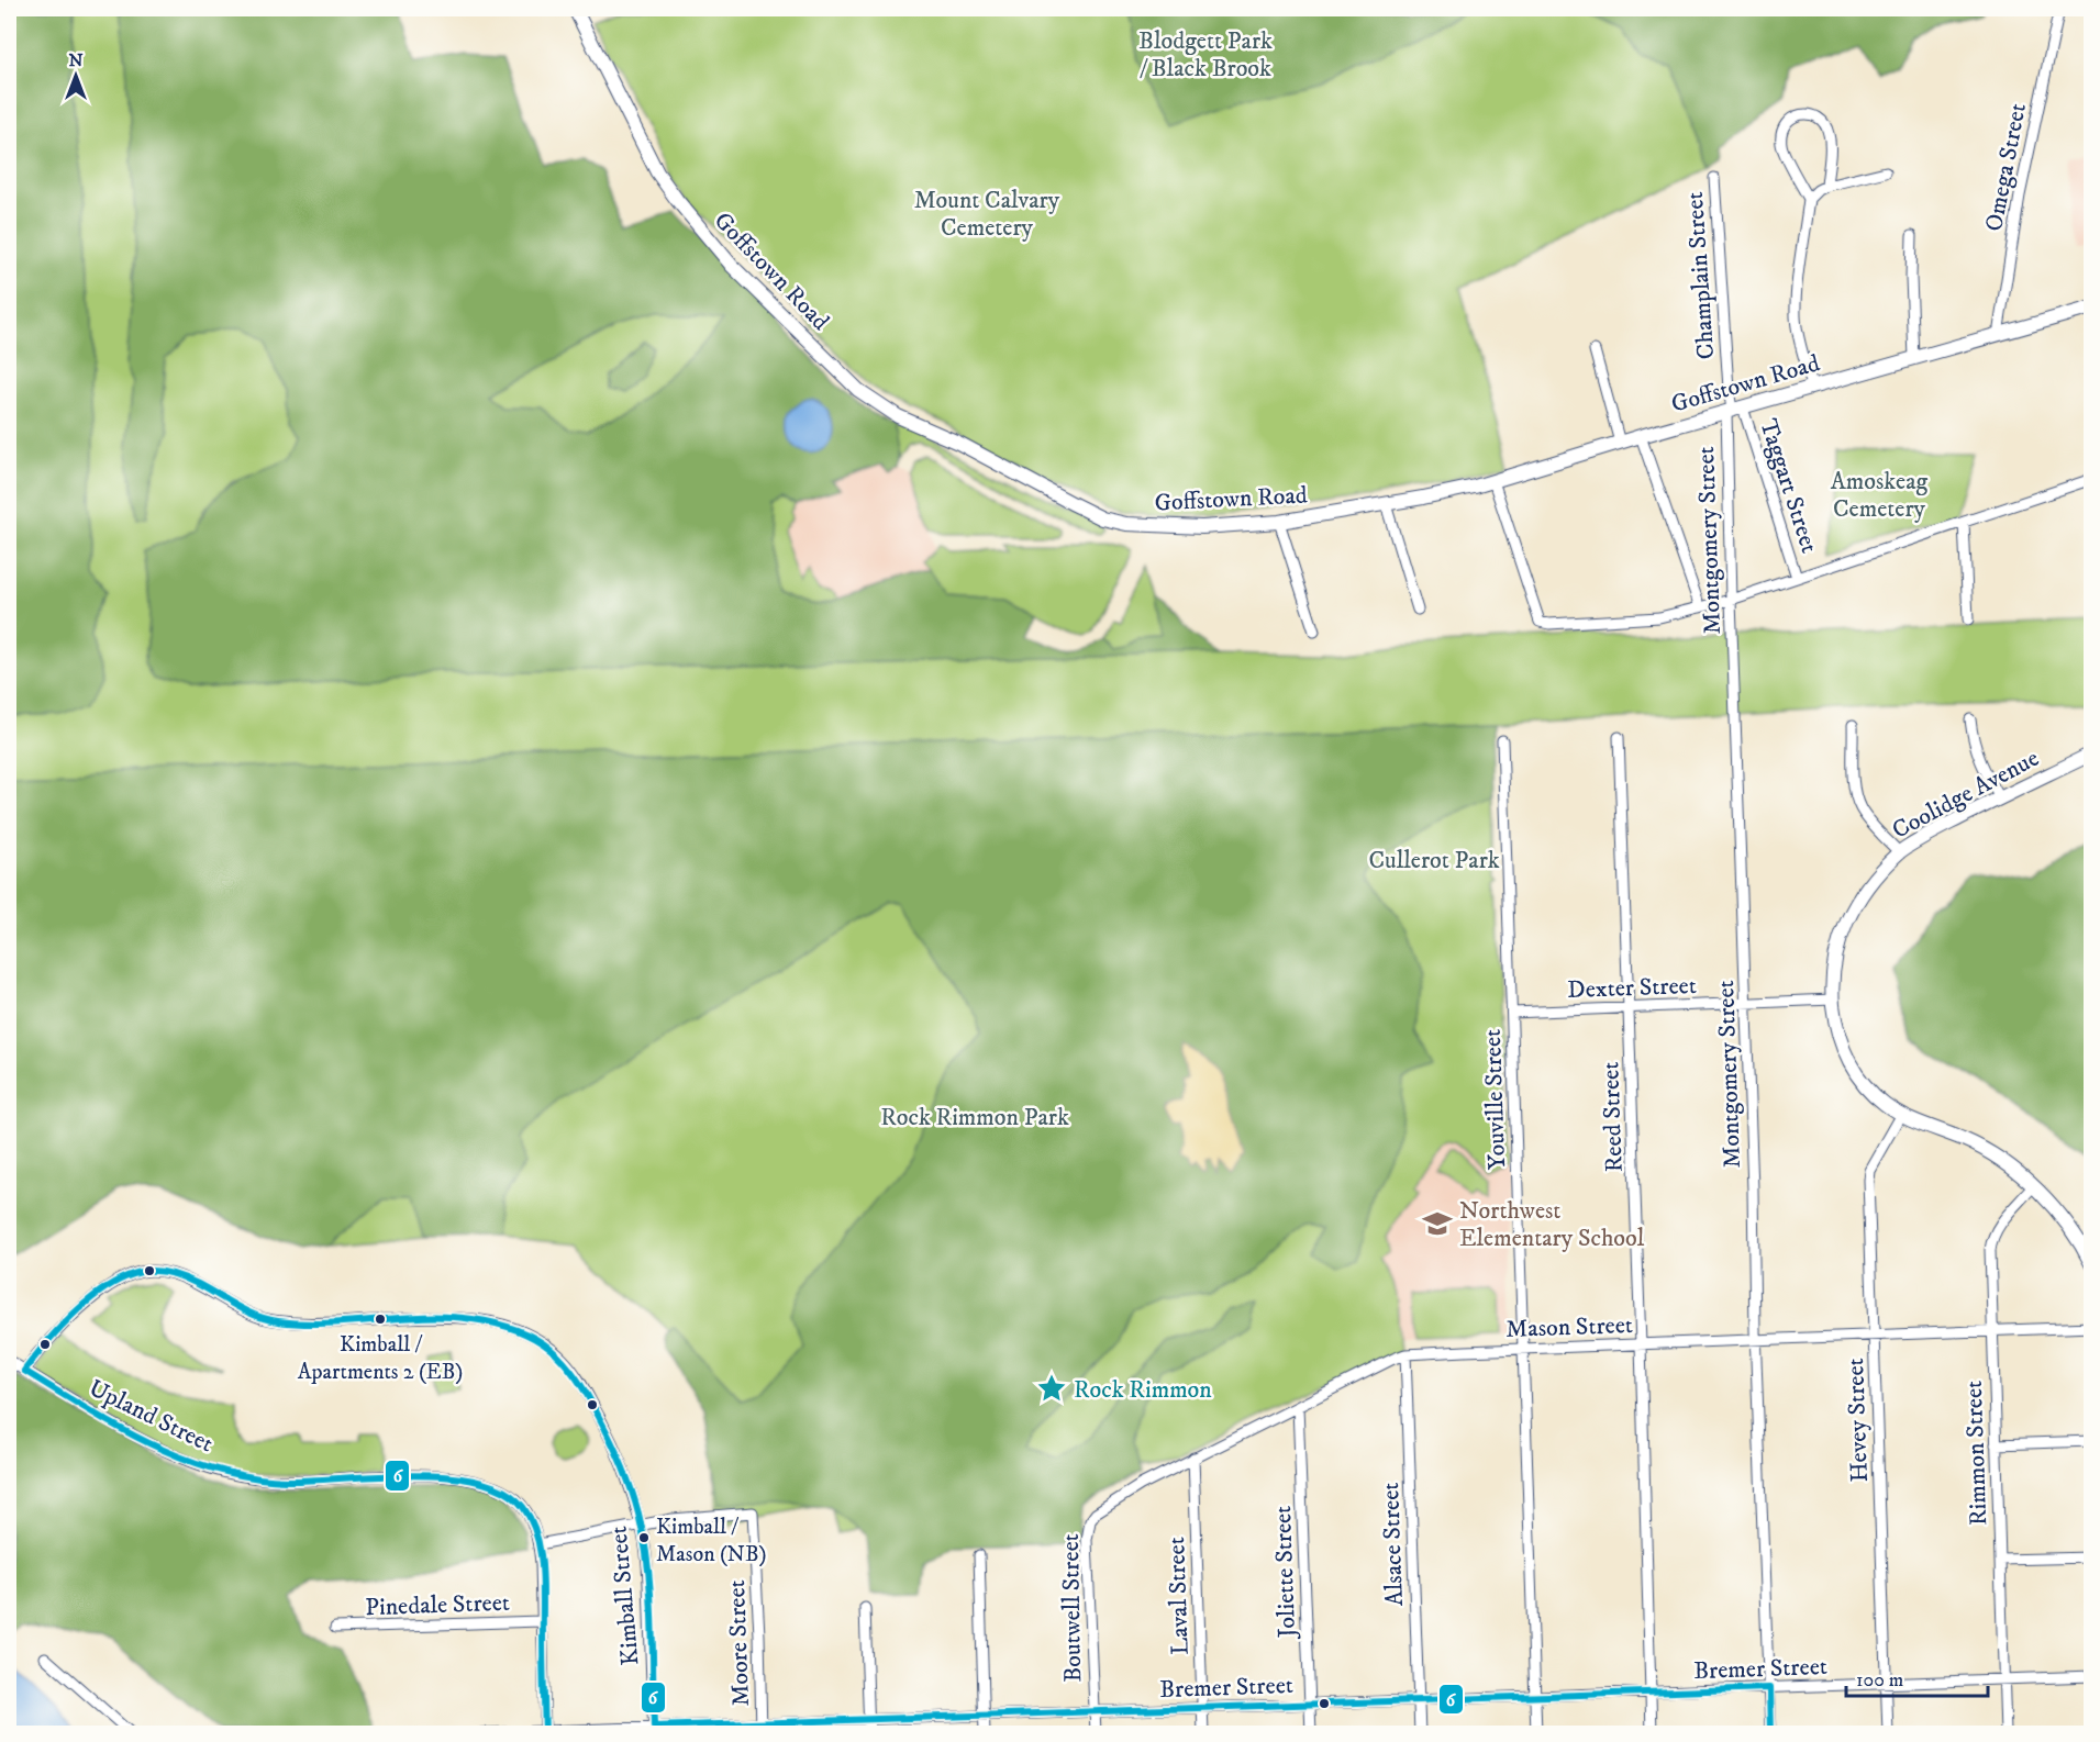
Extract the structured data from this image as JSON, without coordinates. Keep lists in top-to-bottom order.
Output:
{
  "streets": {
    "main road": ["Goffstown Road", "Coolidge Avenue"],
    "street": [
      "Omega Street",
      "Champlain Street",
      "Taggart Street",
      "Montgomery Street",
      "Dexter Street",
      "Youville Street",
      "Reed Street",
      "Mason Street",
      "Upland Street",
      "Hevey Street",
      "Rimmon Street",
      "Alsace Street",
      "Joliette Street",
      "Kimball Street",
      "Laval Street",
      "Pinedale Street",
      "Boutwell Street",
      "Moore Street",
      "Bremer Street"
    ]
  },
  "crossings": [
    ["Omega Street", "Goffstown Road"],
    ["Goffstown Road", "Champlain Street"],
    ["Goffstown Road", "Taggart Street"],
    ["Goffstown Road", "Montgomery Street"],
    ["Champlain Street", "Taggart Street"],
    ["Champlain Street", "Montgomery Street"],
    ["Taggart Street", "Montgomery Street"],
    ["Montgomery Street", "Dexter Street"],
    ["Montgomery Street", "Mason Street"],
    ["Montgomery Street", "Bremer Street"],
    ["Coolidge Avenue", "Dexter Street"],
    ["Coolidge Avenue", "Hevey Street"],
    ["Coolidge Avenue", "Rimmon Street"],
    ["Dexter Street", "Youville Street"],
    ["Dexter Street", "Reed Street"],
    ["Youville Street", "Mason Street"],
    ["Youville Street", "Bremer Street"],
    ["Reed Street", "Mason Street"],
    ["Reed Street", "Bremer Street"],
    ["Mason Street", "Hevey Street"],
    ["Mason Street", "Rimmon Street"],
    ["Mason Street", "Alsace Street"],
    ["Mason Street", "Joliette Street"],
    ["Mason Street", "Laval Street"],
    ["Mason Street", "Boutwell Street"],
    ["Upland Street", "Kimball Street"],
    ["Upland Street", "Pinedale Street"],
    ["Upland Street", "Bremer Street"],
    ["Hevey Street", "Bremer Street"],
    ["Rimmon Street", "Bremer Street"],
    ["Alsace Street", "Bremer Street"],
    ["Joliette Street", "Bremer Street"],
    ["Kimball Street", "Moore Street"],
    ["Kimball Street", "Bremer Street"],
    ["Laval Street", "Bremer Street"],
    ["Boutwell Street", "Bremer Street"],
    ["Moore Street", "Bremer Street"]
  ],
  "parks": [
    "Blodgett Park / Black Brook",
    "Mount Calvary Cemetery",
    "Amoskeag Cemetery",
    "Cullerot Park",
    "Rock Rimmon Park"
  ],
  "places": {
    "school or university": ["Northwest Elementary School"],
    "other": ["Kimball / Apartments 2 (EB)", "Kimball / Mason (NB)"],
    "place": ["Rock Rimmon"]
  },
  "lines": ["transit line 6"],
  "scale_bar": "100 m",
  "north": "top"
}
